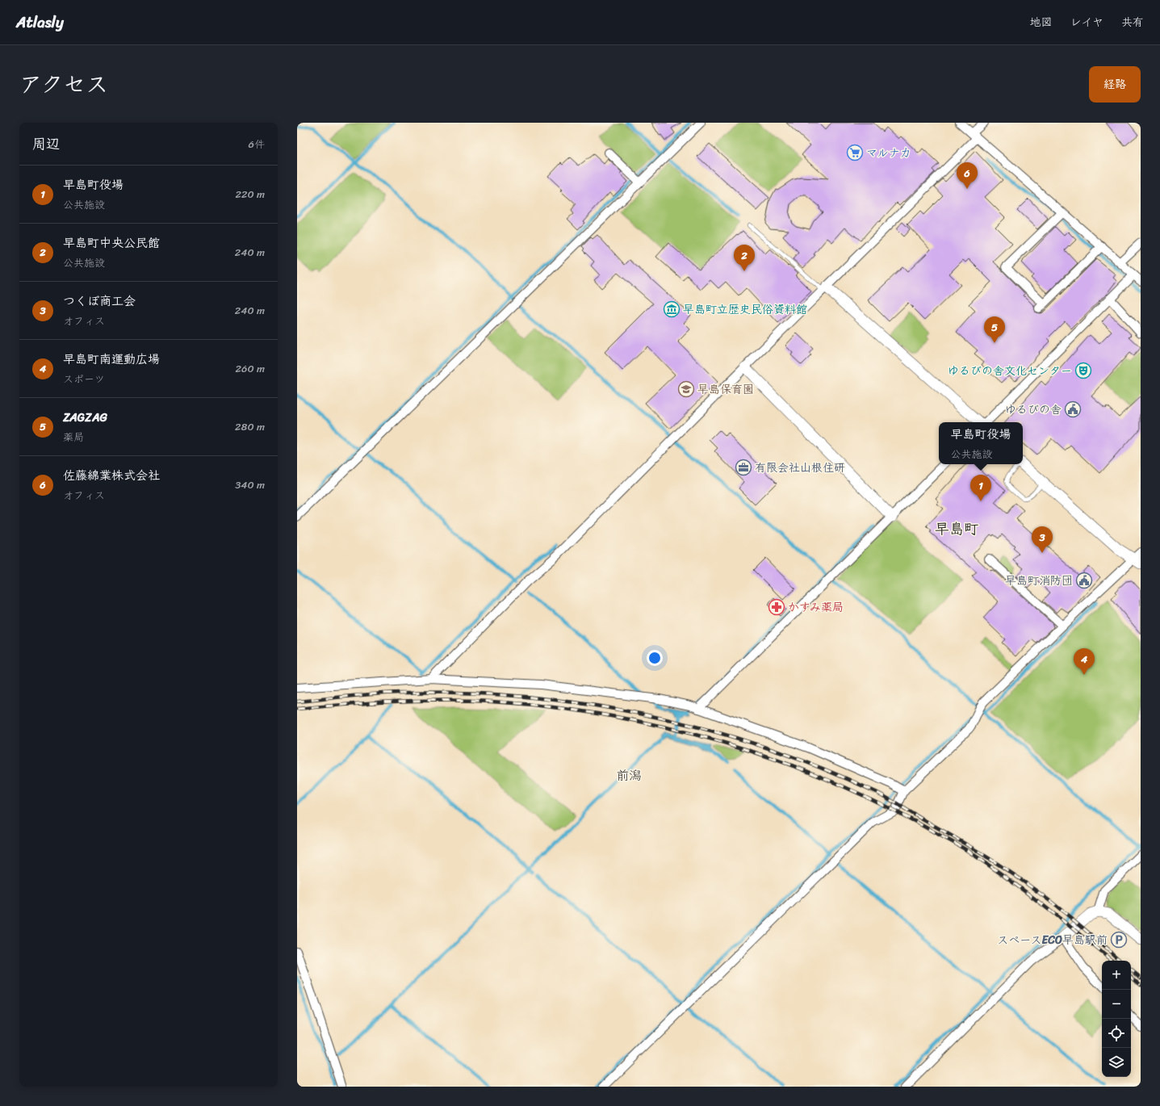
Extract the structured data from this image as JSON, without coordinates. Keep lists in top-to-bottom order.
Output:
{
  "districts": ["早島町", "前潟"],
  "places": {
    "supermarket": ["マルナカ"],
    "museum": ["早島町立歴史民俗資料館"],
    "theatre": ["ゆるびの舎文化センター"],
    "school or university": ["早島保育園"],
    "public building": ["ゆるびの舎", "早島町消防団"],
    "office": ["有限会社山根住研"],
    "pharmacy": ["かすみ薬局"],
    "parking": ["スペースECO早島駅前"]
  },
  "page": {
    "header": "Atlasly",
    "nav": ["地図", "レイヤ", "共有"],
    "title": "アクセス",
    "buttons": "経路",
    "heading": ["周辺", "6件"],
    "pins": [
      "6",
      "2",
      "5",
      "1",
      "3",
      "4"
    ],
    "list": [
      {
        "mark": "1",
        "name": "早島町役場",
        "note": "公共施設",
        "value": "220 m"
      },
      {
        "mark": "2",
        "name": "早島町中央公民館",
        "note": "公共施設",
        "value": "240 m"
      },
      {
        "mark": "3",
        "name": "つくぼ商工会",
        "note": "オフィス",
        "value": "240 m"
      },
      {
        "mark": "4",
        "name": "早島町南運動広場",
        "note": "スポーツ",
        "value": "260 m"
      },
      {
        "mark": "5",
        "name": "ZAGZAG",
        "note": "薬局",
        "value": "280 m"
      },
      {
        "mark": "6",
        "name": "佐藤綿業株式会社",
        "note": "オフィス",
        "value": "340 m"
      }
    ],
    "popup": ["早島町役場", "公共施設"],
    "map_buttons": ["+", "−"]
  }
}
